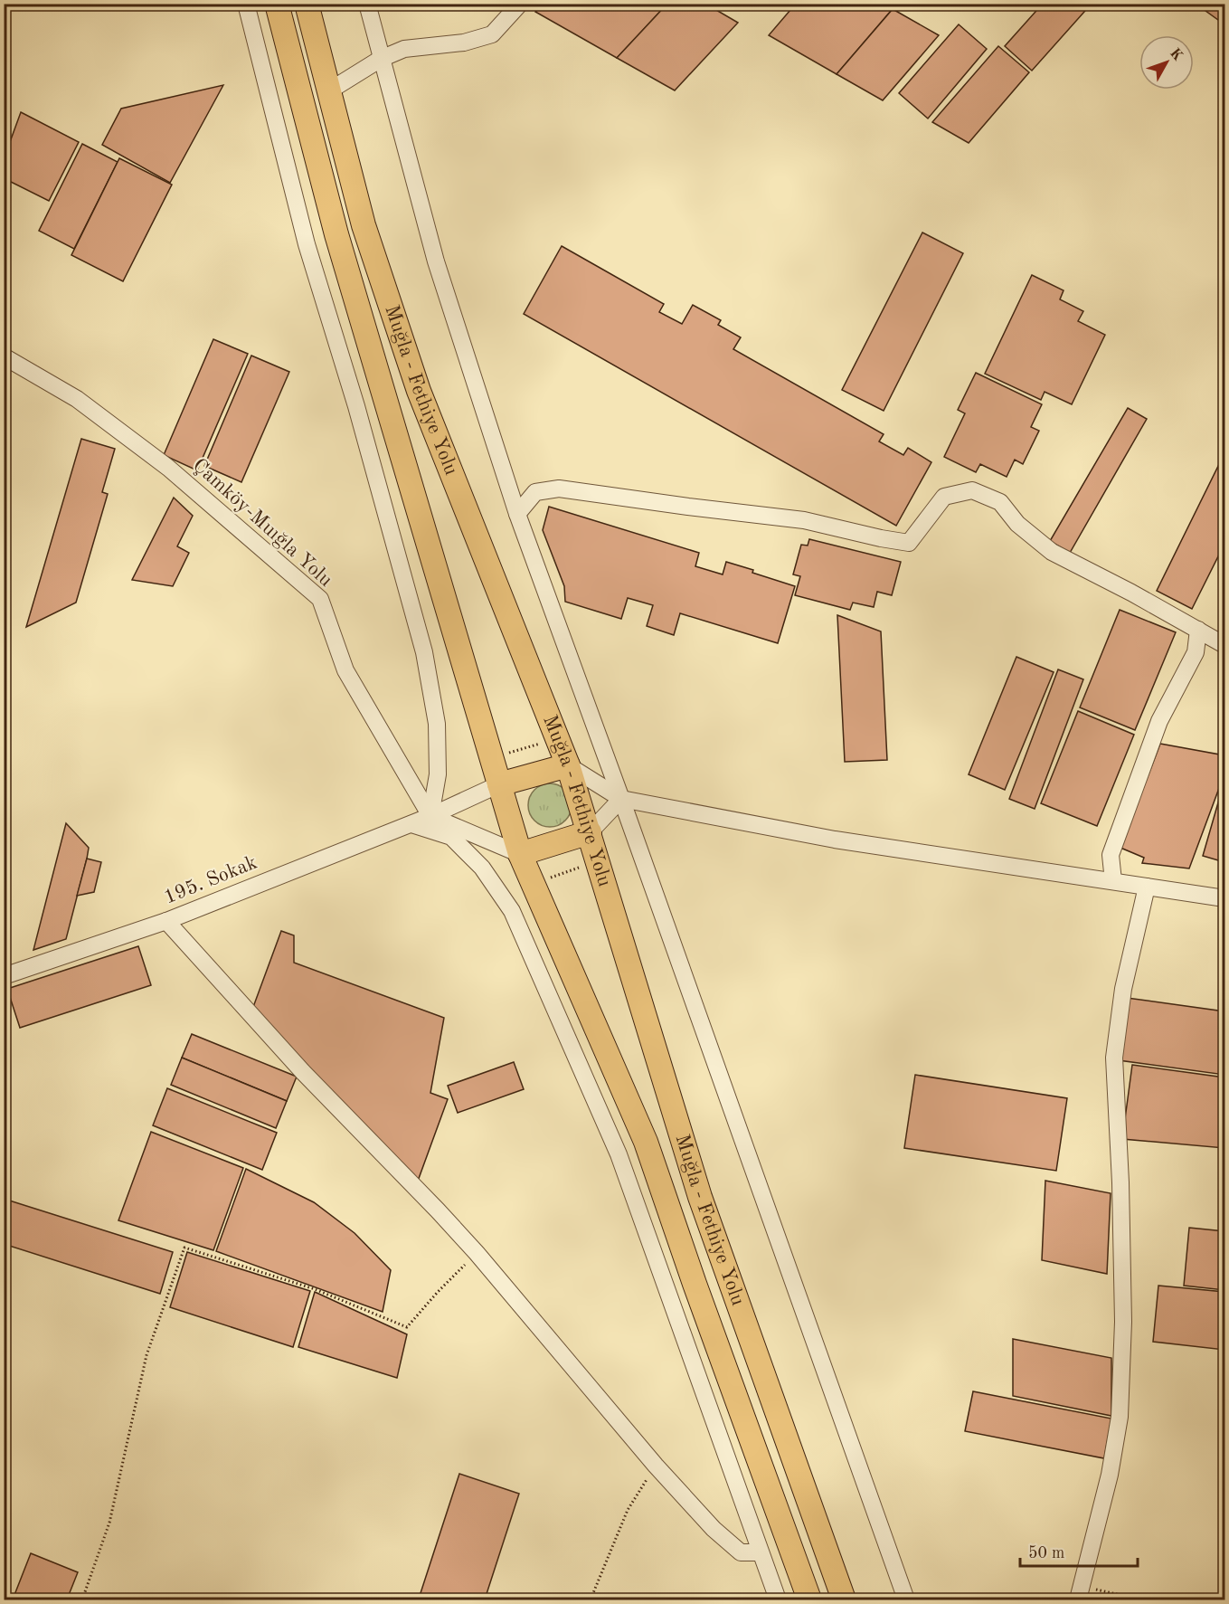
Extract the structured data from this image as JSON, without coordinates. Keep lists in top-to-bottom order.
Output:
{
  "streets": {
    "highway": ["Muğla - Fethiye Yolu"],
    "street": ["Çamköy-Muığla Yolu", "195. Sokak"]
  },
  "crossings": [
    ["Muğla - Fethiye Yolu", "195. Sokak"],
    ["Çamköy-Muığla Yolu", "195. Sokak"]
  ],
  "scale_bar": "50 m",
  "north": "top right"
}
